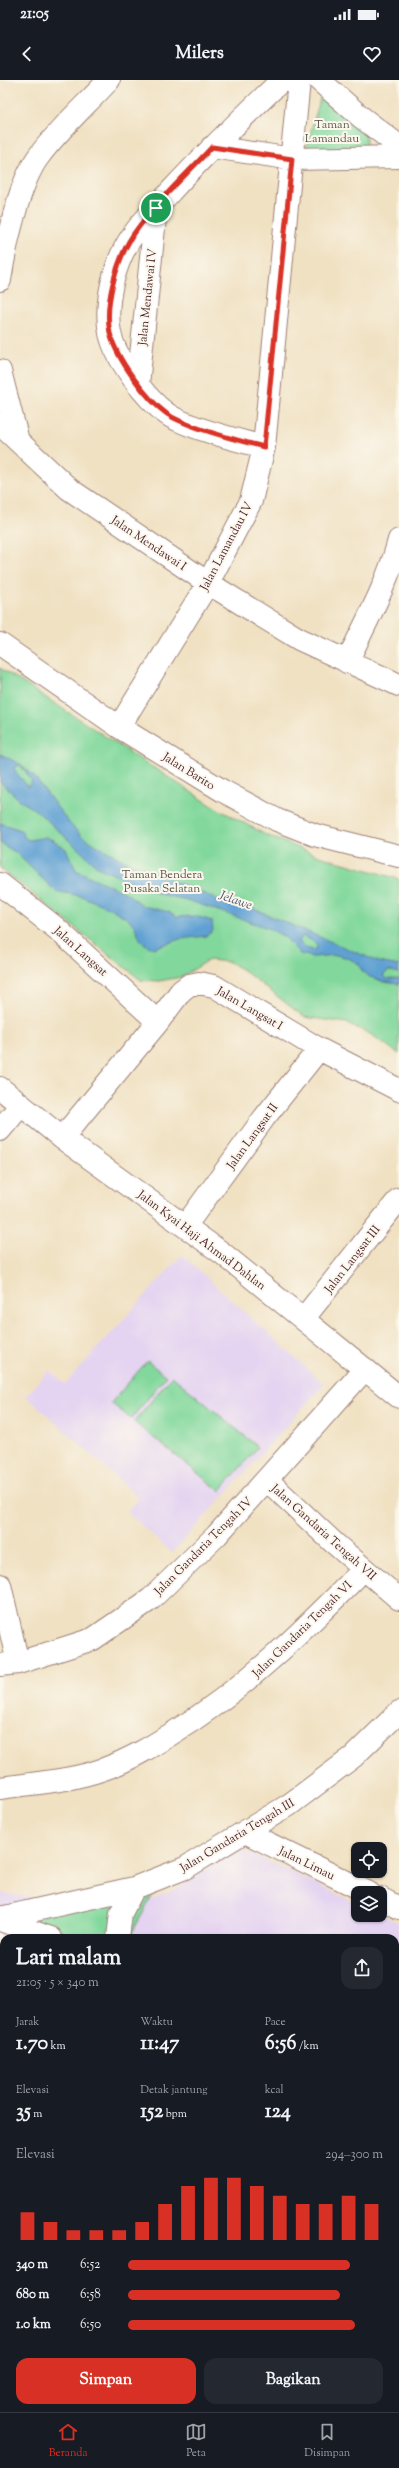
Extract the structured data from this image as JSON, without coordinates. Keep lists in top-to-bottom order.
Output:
{
  "streets": {
    "street": [
      "Jalan Mendawai IV",
      "Jalan Mendawai I",
      "Jalan Lamandau IV",
      "Jalan Barito",
      "Jalan Langsat",
      "Jalan Langsat I",
      "Jalan Langsat II",
      "Jalan Kyai Haji Ahmad Dahlan",
      "Jalan Langsat III",
      "Jalan Gandaria Tengah VII",
      "Jalan Gandaria Tengah IV",
      "Jalan Gandaria Tengah VI",
      "Jalan Gandaria Tengah III",
      "Jalan Limau"
    ]
  },
  "crossings": [
    ["Jalan Mendawai IV", "Jalan Lamandau IV"],
    ["Jalan Mendawai I", "Jalan Lamandau IV"],
    ["Jalan Lamandau IV", "Jalan Barito"],
    ["Jalan Langsat", "Jalan Langsat I"],
    ["Jalan Langsat I", "Jalan Langsat II"],
    ["Jalan Langsat I", "Jalan Kyai Haji Ahmad Dahlan"],
    ["Jalan Langsat II", "Jalan Kyai Haji Ahmad Dahlan"],
    ["Jalan Kyai Haji Ahmad Dahlan", "Jalan Langsat III"],
    ["Jalan Kyai Haji Ahmad Dahlan", "Jalan Gandaria Tengah IV"],
    ["Jalan Gandaria Tengah VII", "Jalan Gandaria Tengah IV"],
    ["Jalan Gandaria Tengah VII", "Jalan Gandaria Tengah VI"],
    ["Jalan Gandaria Tengah III", "Jalan Limau"]
  ],
  "water": ["Jelawe"],
  "parks": ["Taman Lamandau", "Taman Bendera Pusaka Selatan"],
  "page": {
    "status": "21:05",
    "header": "Milers",
    "heading": ["Lari malam", "21:05 · 5 × 340 m"],
    "stats": [
      ["Jarak", "1.70 km"],
      ["Waktu", "11:47"],
      ["Pace", "6:56 /km"],
      ["Elevasi", "35 m"],
      ["Detak jantung", "152 bpm"],
      ["kcal", "124"]
    ],
    "chart": ["Elevasi", "294–300 m"],
    "list": [
      {
        "name": "340 m",
        "note": "6:52"
      },
      {
        "name": "680 m",
        "note": "6:58"
      },
      {
        "name": "1.0 km",
        "note": "6:50"
      }
    ],
    "buttons": ["Simpan", "Bagikan"],
    "tabs": ["Beranda", "Peta", "Disimpan"]
  }
}
